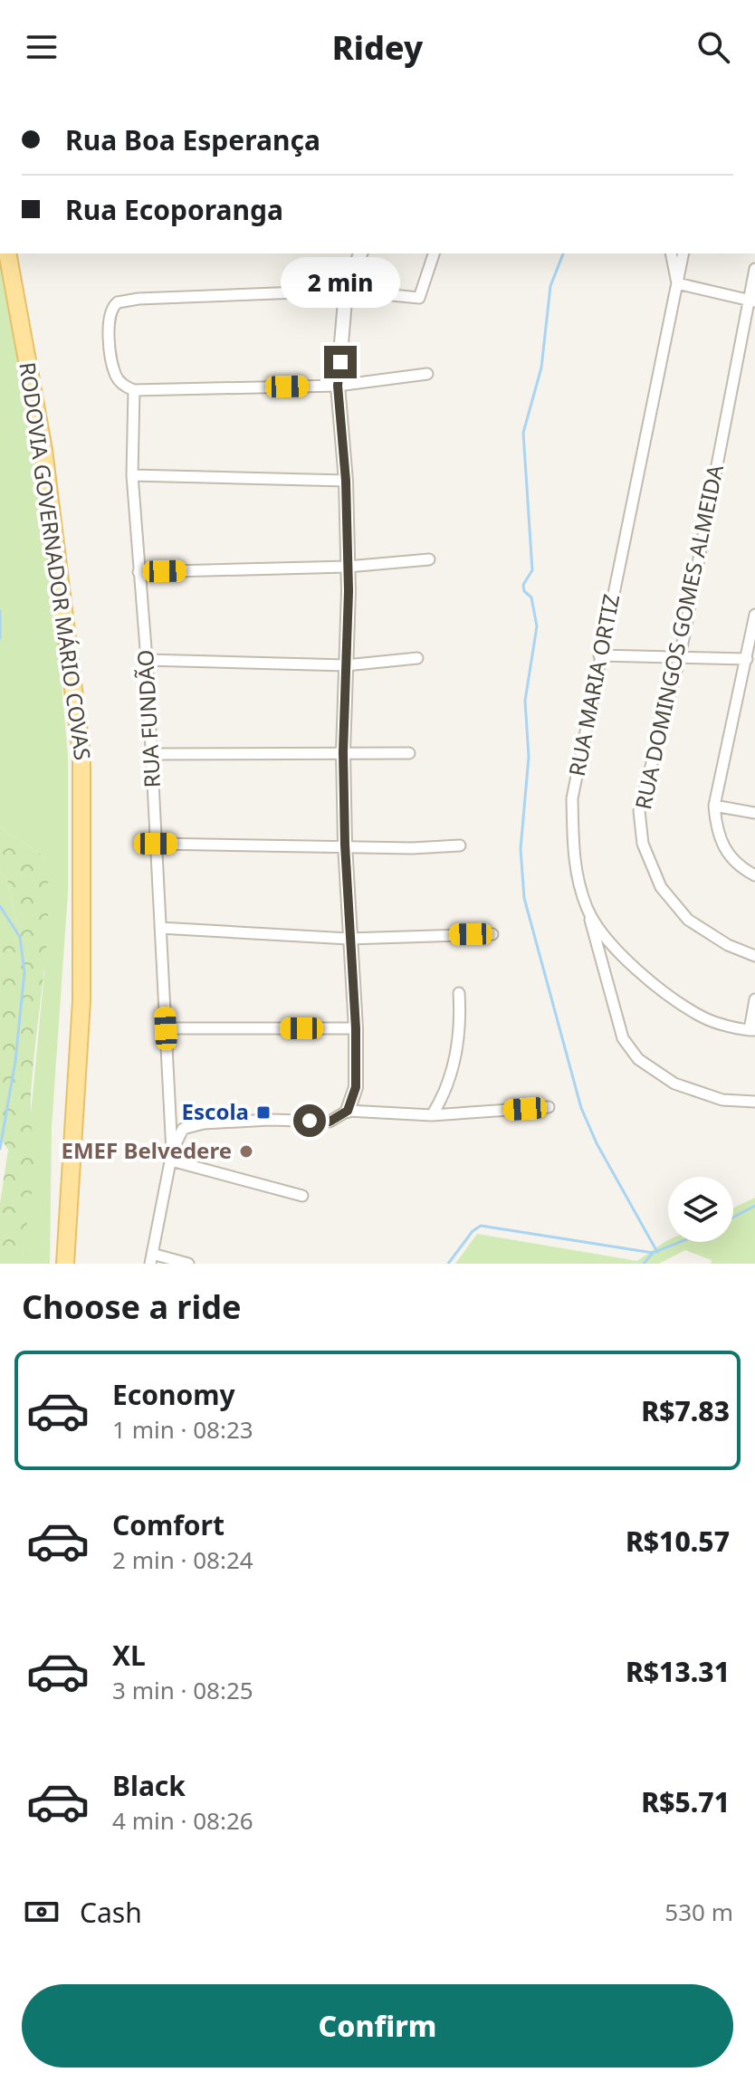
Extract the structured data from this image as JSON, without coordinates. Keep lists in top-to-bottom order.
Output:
{
  "streets": {
    "main road": ["RODOVIA GOVERNADOR MÁRIO COVAS"],
    "street": ["RUA DOMINGOS GOMES ALMEIDA", "RUA MARIA ORTIZ", "RUA FUNDÃO"]
  },
  "places": {
    "transit": ["Escola"],
    "other": ["EMEF Belvedere"]
  },
  "page": {
    "header": "Ridey",
    "banner": ["Rua Boa Esperança", "Rua Ecoporanga"],
    "bubble": "2 min",
    "heading": "Choose a ride",
    "list": [
      {
        "name": "Economy",
        "note": "1 min · 08:23",
        "value": "R$7.83"
      },
      {
        "name": "Comfort",
        "note": "2 min · 08:24",
        "value": "R$10.57"
      },
      {
        "name": "XL",
        "note": "3 min · 08:25",
        "value": "R$13.31"
      },
      {
        "name": "Black",
        "note": "4 min · 08:26",
        "value": "R$5.71"
      }
    ],
    "pay": ["Cash", "530 m"],
    "buttons": "Confirm"
  }
}
